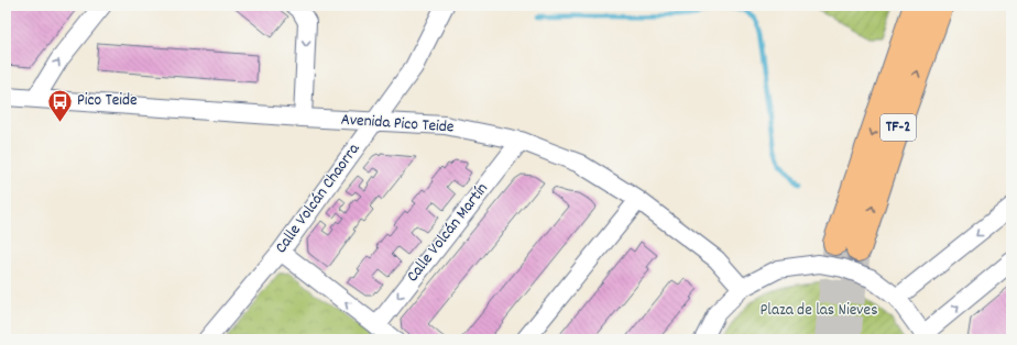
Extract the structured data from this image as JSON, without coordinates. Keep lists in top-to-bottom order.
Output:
{
  "streets": {
    "highway": ["TF-2"],
    "street": ["Avenida Pico Teide", "Calle Volcán Chaorra", "Calle Volcán Martín"]
  },
  "crossings": [
    ["Avenida Pico Teide", "Calle Volcán Chaorra"],
    ["Avenida Pico Teide", "Calle Volcán Martín"]
  ],
  "parks": ["Plaza de las Nieves"],
  "places": {
    "bus stop": ["Pico Teide"]
  }
}
